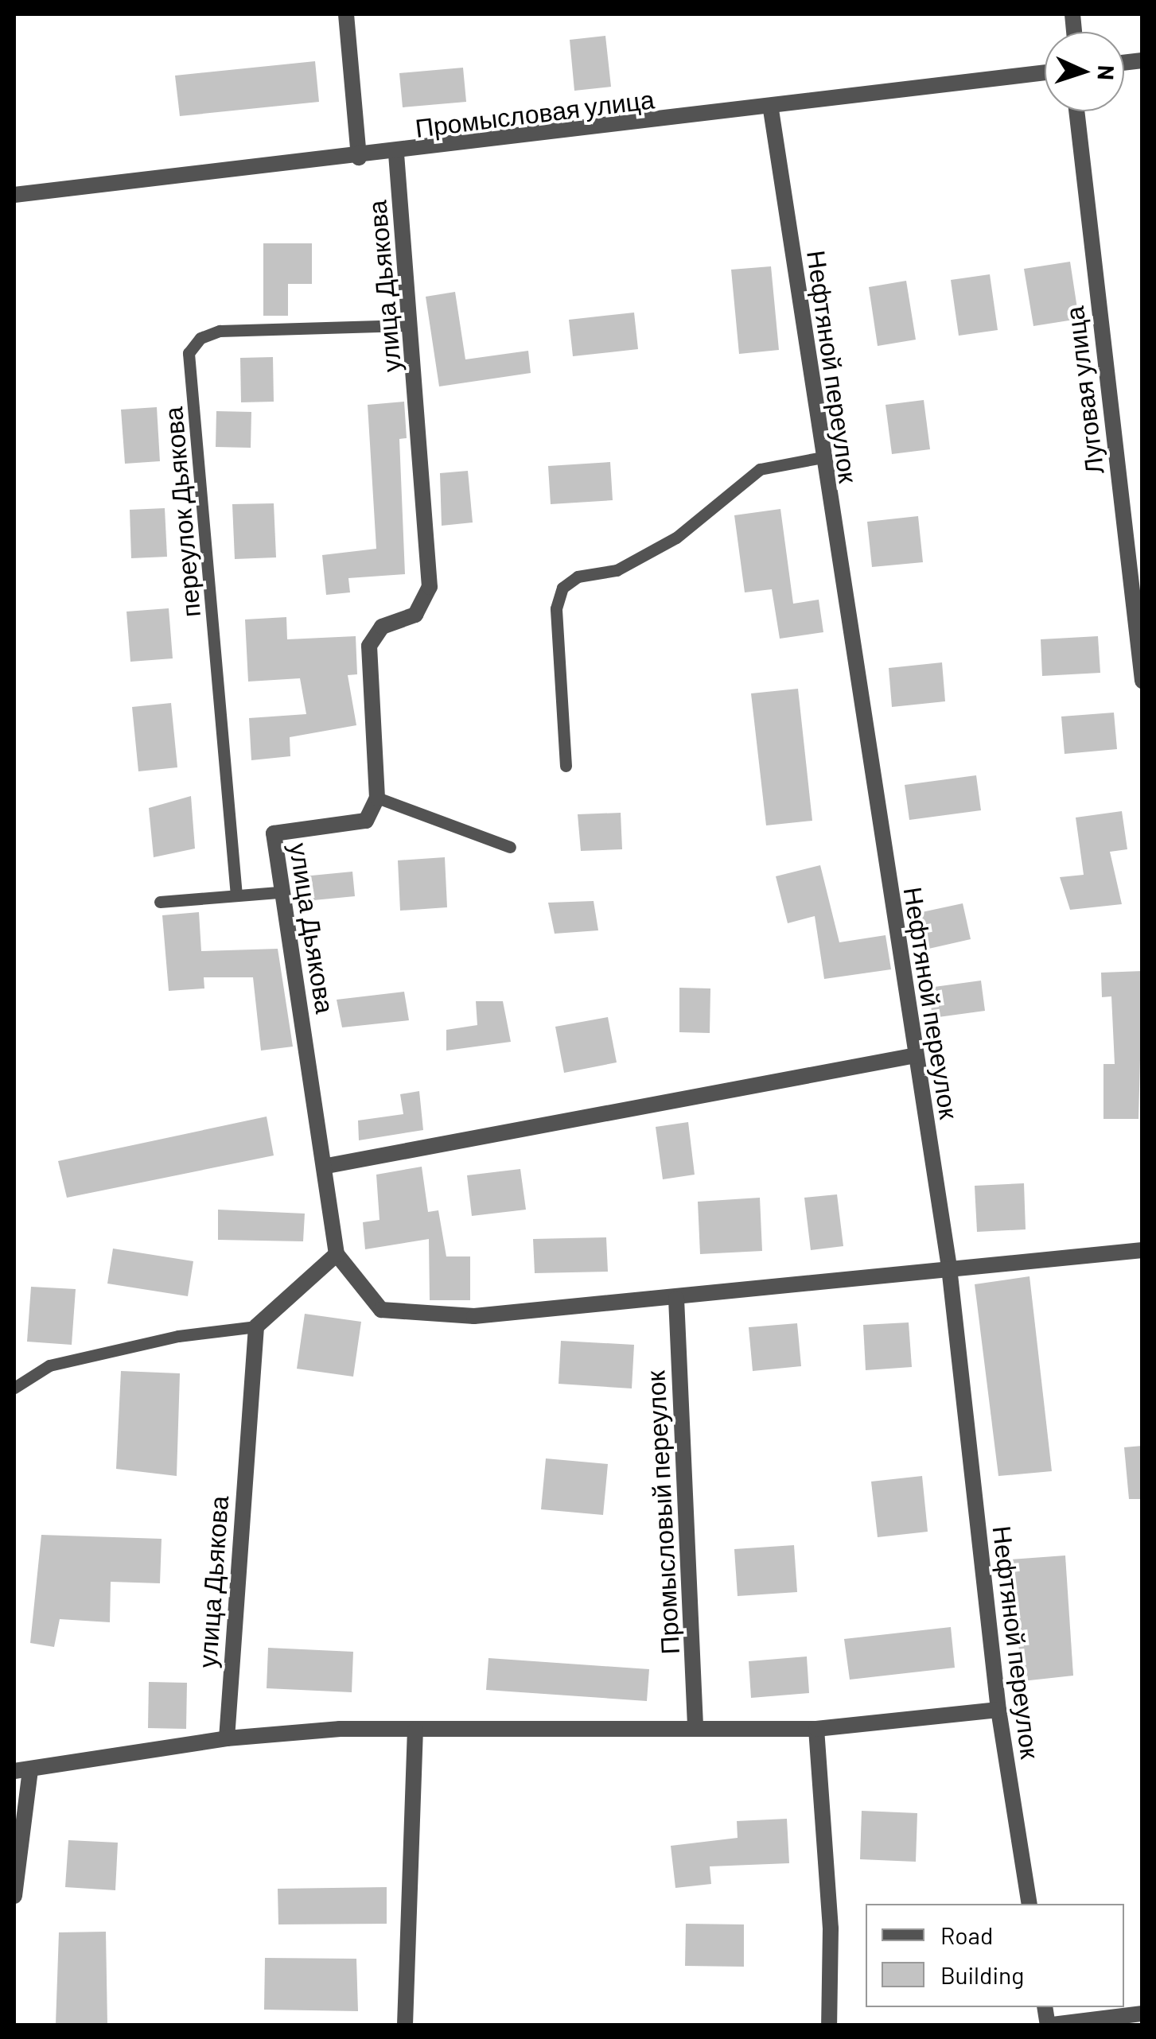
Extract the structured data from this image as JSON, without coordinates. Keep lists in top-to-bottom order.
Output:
{
  "streets": {
    "street": [
      "Промысловая улица",
      "улица Дьякова",
      "Нефтяной переулок",
      "Луговая улица",
      "Промысловый переулок"
    ],
    "lane": ["переулок Дьякова"]
  },
  "crossings": [
    ["Промысловая улица", "улица Дьякова"],
    ["Промысловая улица", "Нефтяной переулок"],
    ["улица Дьякова", "переулок Дьякова"]
  ],
  "legend": ["Road", "Building"],
  "north": "right"
}
